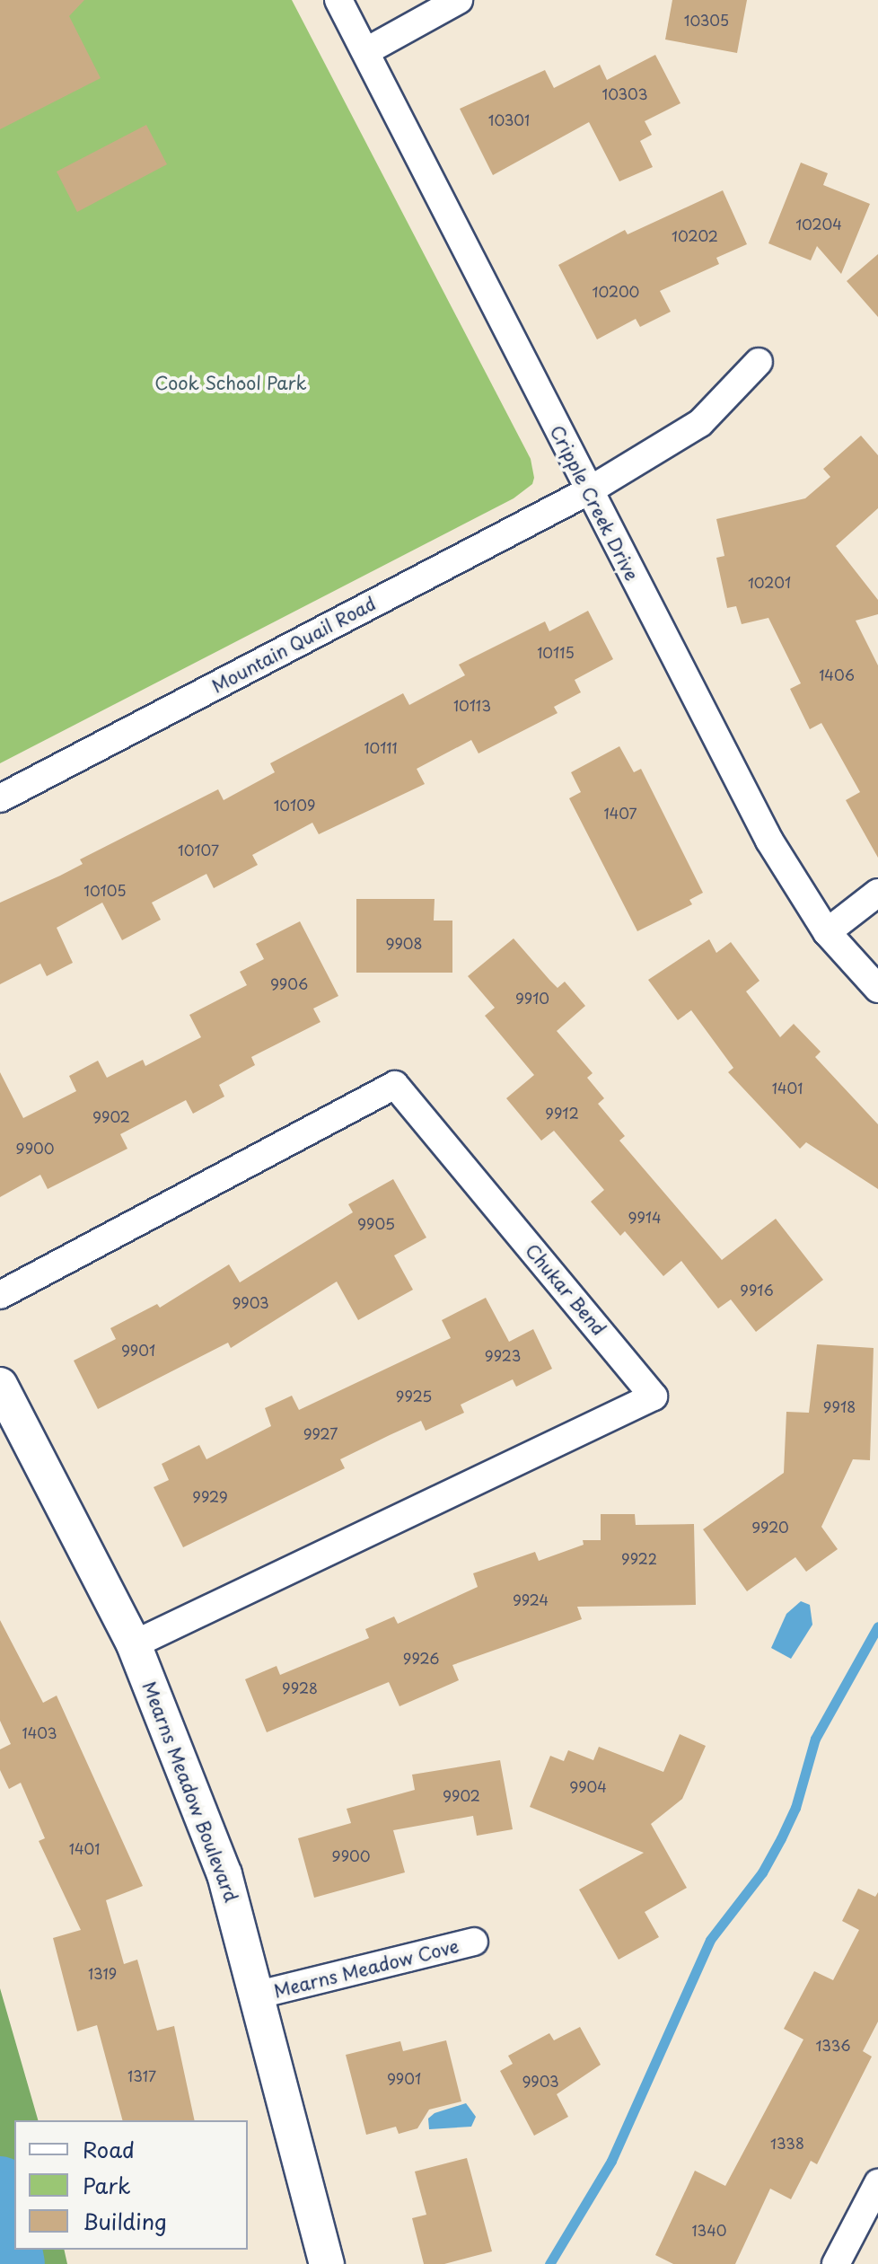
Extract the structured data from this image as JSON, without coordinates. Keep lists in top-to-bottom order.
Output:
{
  "streets": {
    "street": [
      "Cripple Creek Drive",
      "Mountain Quail Road",
      "Chukar Bend",
      "Mearns Meadow Boulevard",
      "Mearns Meadow Cove"
    ]
  },
  "crossings": [
    ["Cripple Creek Drive", "Mountain Quail Road"],
    ["Chukar Bend", "Mearns Meadow Boulevard"],
    ["Mearns Meadow Boulevard", "Mearns Meadow Cove"]
  ],
  "parks": ["Cook School Park"],
  "house_numbers": [
    "10305",
    "10303",
    "10301",
    "10204",
    "10202",
    "10200",
    "10201",
    "10115",
    "1406",
    "10113",
    "10111",
    "10109",
    "1407",
    "10107",
    "10105",
    "9908",
    "9906",
    "9910",
    "1401",
    "9912",
    "9902",
    "9900",
    "9914",
    "9905",
    "9916",
    "9903",
    "9901",
    "9923",
    "9925",
    "9918",
    "9927",
    "9929",
    "9920",
    "9922",
    "9924",
    "9926",
    "9928",
    "1403",
    "9904",
    "9902",
    "1401",
    "9900",
    "1319",
    "1336",
    "1317",
    "9901",
    "9903",
    "1338",
    "1340"
  ],
  "legend": ["Road", "Park", "Building"]
}
